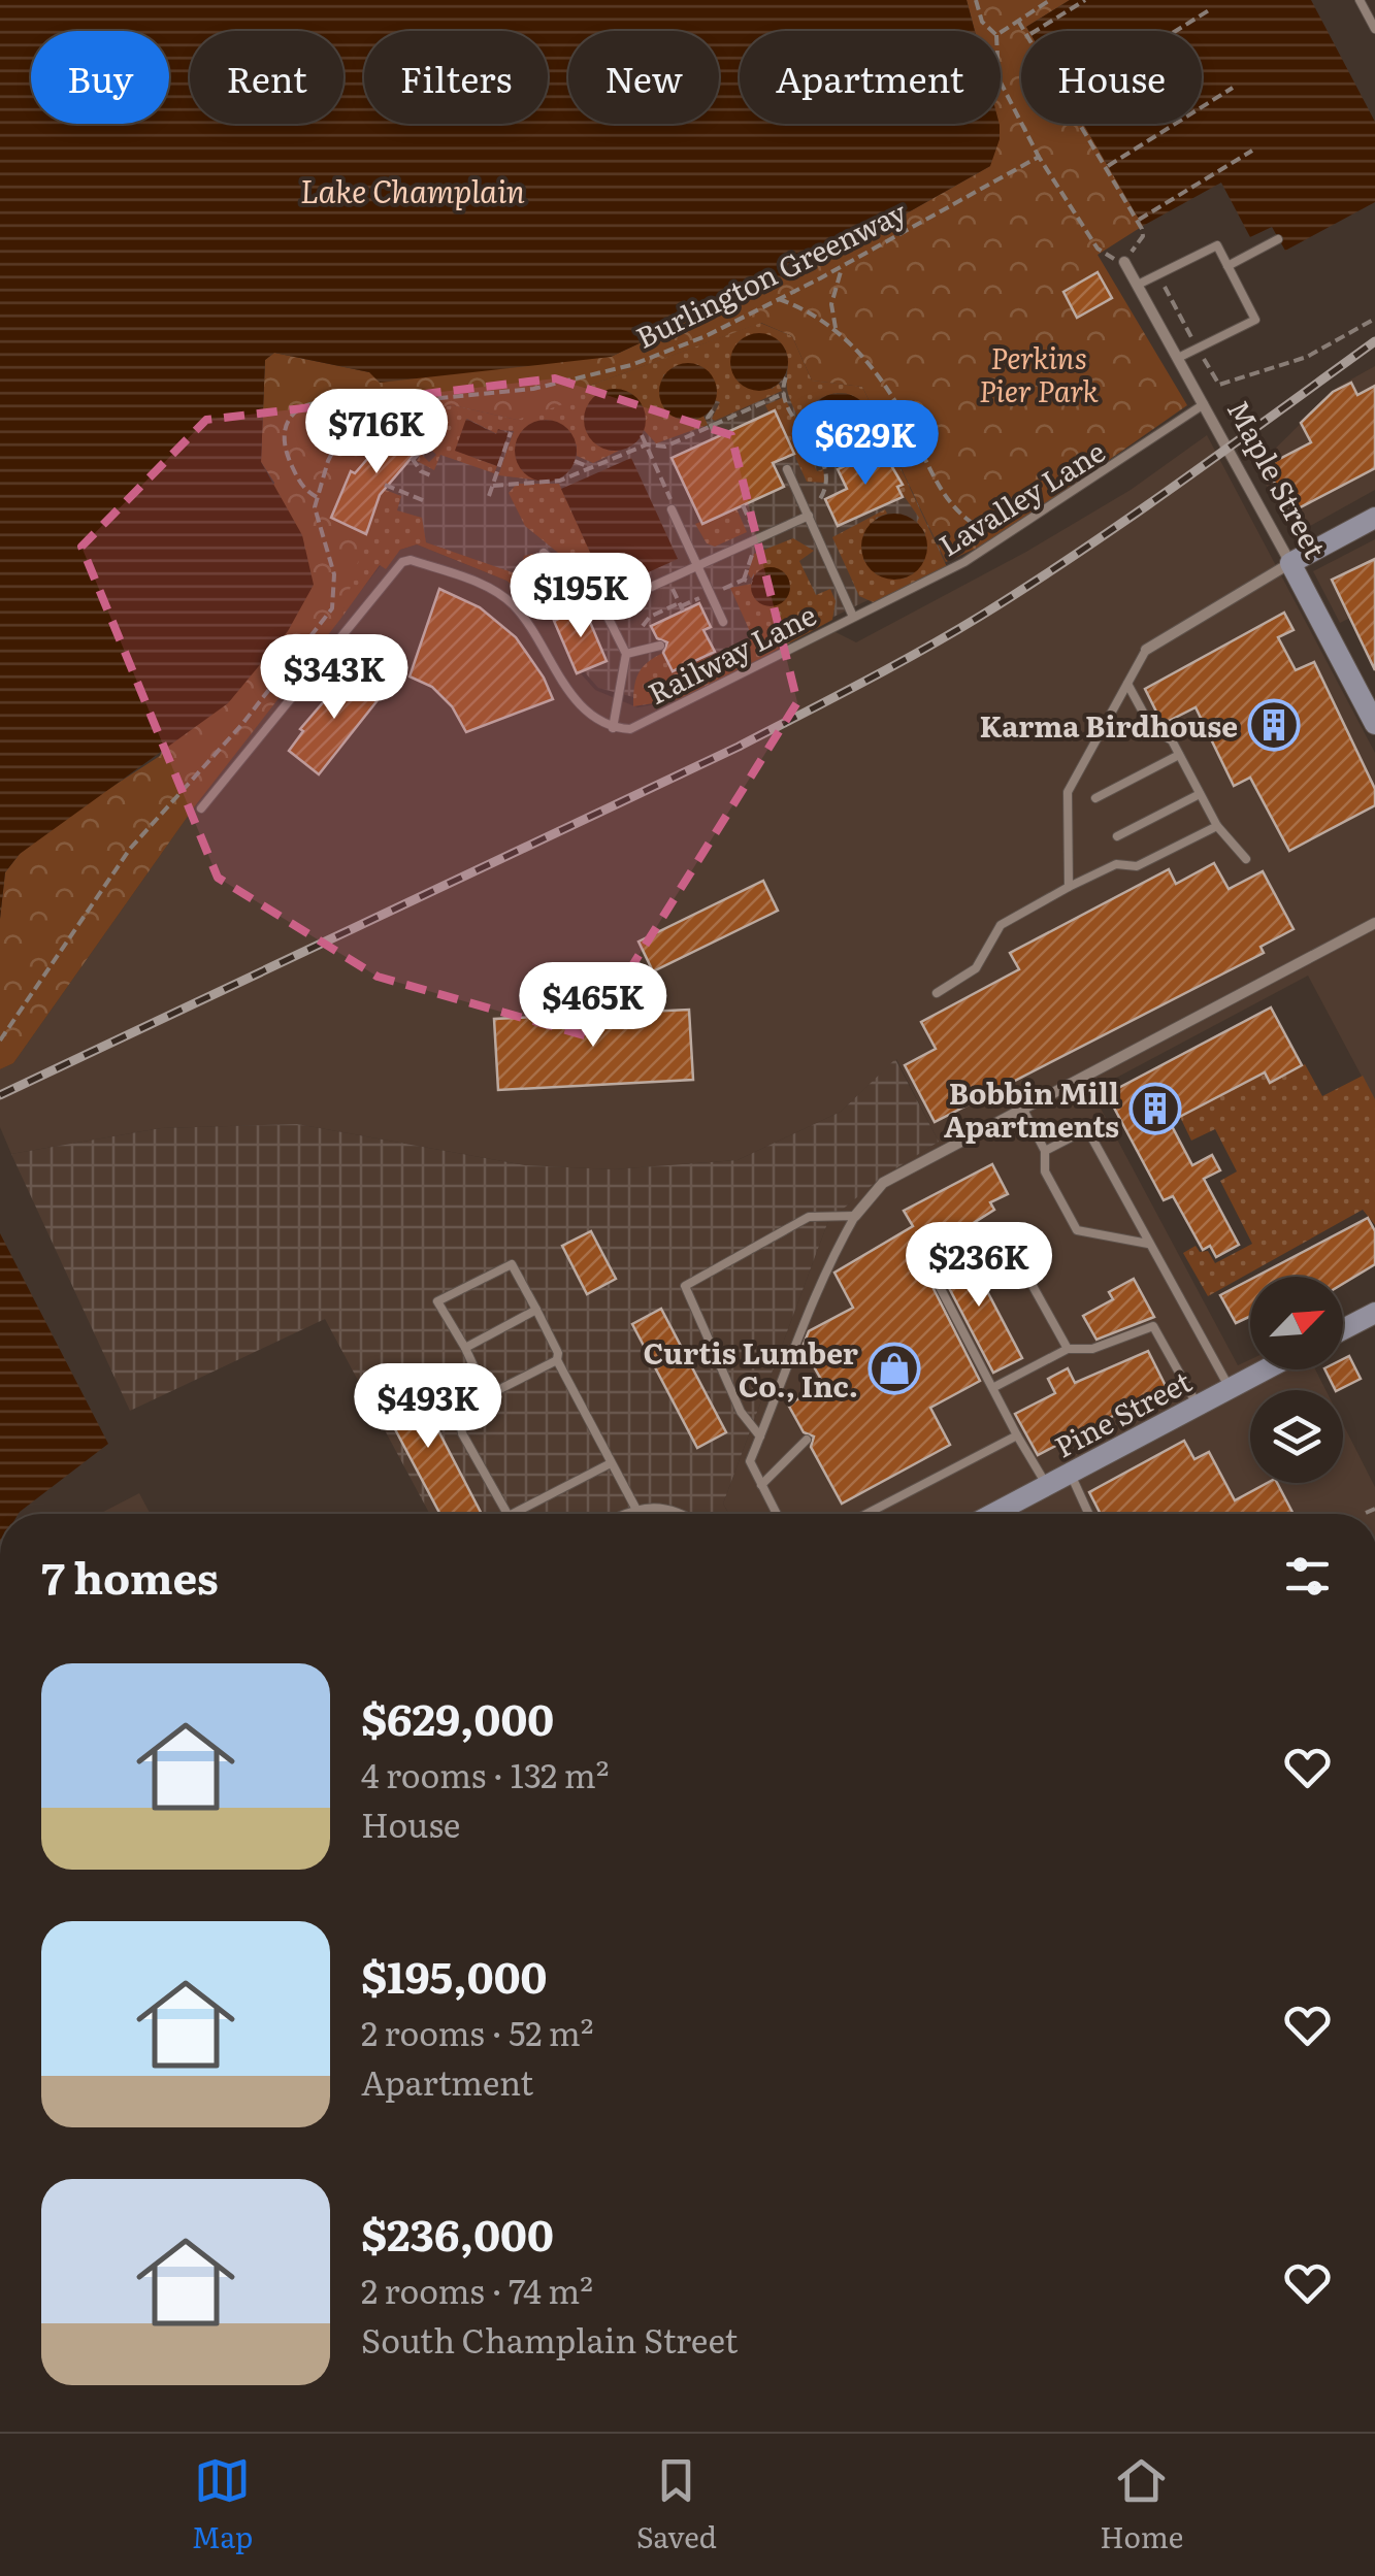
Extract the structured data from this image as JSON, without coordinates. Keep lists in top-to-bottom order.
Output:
{
  "streets": {
    "main road": ["Maple Street", "Pine Street"],
    "lane": ["Lavalley Lane", "Railway Lane"],
    "path": ["Burlington Greenway"]
  },
  "crossings": [
    ["Maple Street", "Lavalley Lane"],
    ["Lavalley Lane", "Railway Lane"]
  ],
  "water": ["Lake Champlain"],
  "parks": ["Perkins Pier Park"],
  "places": {
    "building": ["Karma Birdhouse", "Bobbin Mill Apartments"],
    "shop": ["Curtis Lumber Co., Inc."]
  },
  "north": "top right",
  "page": {
    "chip": [
      "Buy",
      "Rent",
      "Filters",
      "New",
      "Apartment",
      "House"
    ],
    "price": [
      "$716K",
      "$629K",
      "$195K",
      "$343K",
      "$465K",
      "$236K",
      "$493K"
    ],
    "heading": "7 homes",
    "list": [
      {
        "name": "$629,000",
        "note": "4 rooms · 132 m² · House"
      },
      {
        "name": "$195,000",
        "note": "2 rooms · 52 m² · Apartment"
      },
      {
        "name": "$236,000",
        "note": "2 rooms · 74 m² · South Champlain Street"
      }
    ],
    "tabs": ["Map", "Saved", "Home"]
  }
}
